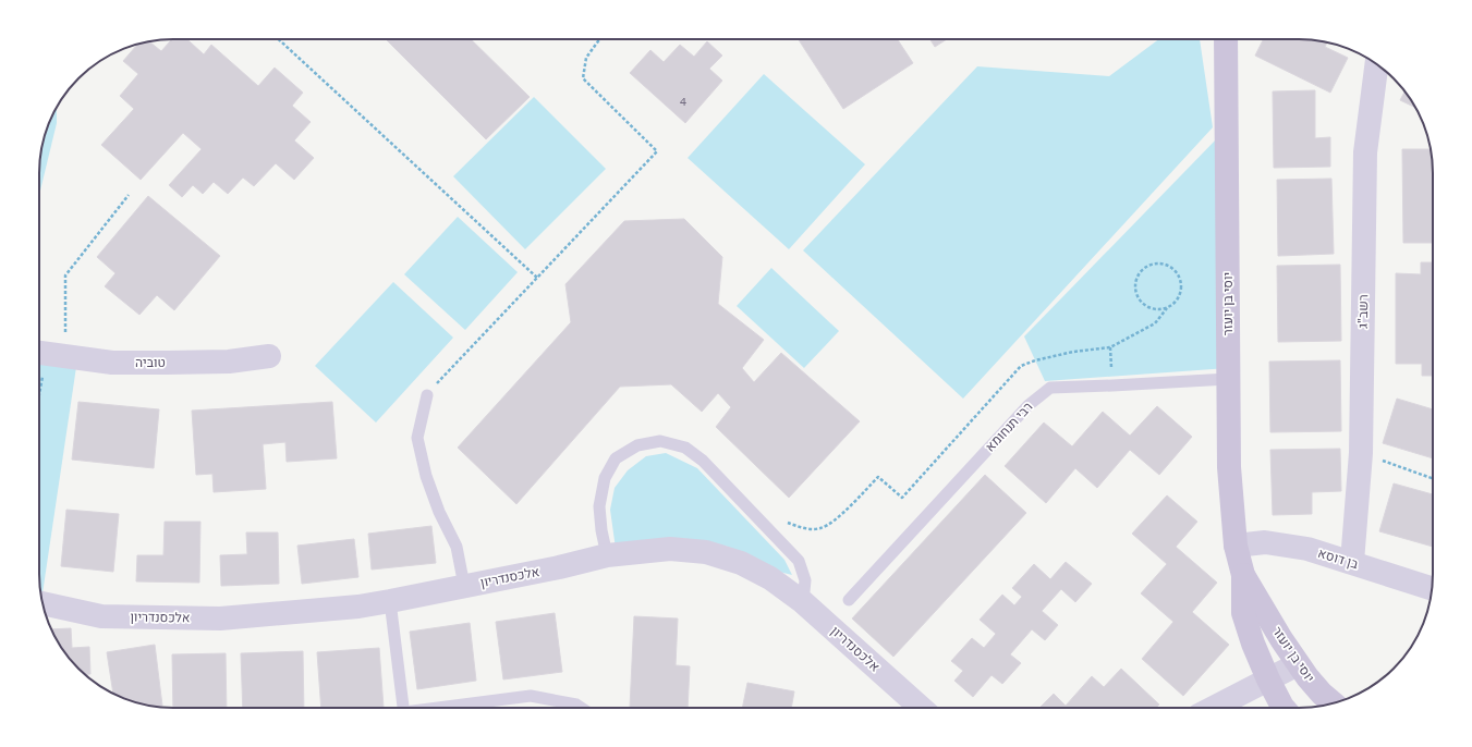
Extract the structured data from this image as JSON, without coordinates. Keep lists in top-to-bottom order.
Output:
{
  "streets": {
    "street": [
      "יוסי בן יועזר",
      "רשב\"ג",
      "טוביה",
      "בן דוסא",
      "אלכסנדריון"
    ],
    "lane": ["רבי תנחומא"]
  },
  "crossings": [
    ["יוסי בן יועזר", "רבי תנחומא"],
    ["יוסי בן יועזר", "בן דוסא"],
    ["רשב\"ג", "בן דוסא"]
  ],
  "house_numbers": ["4"]
}
